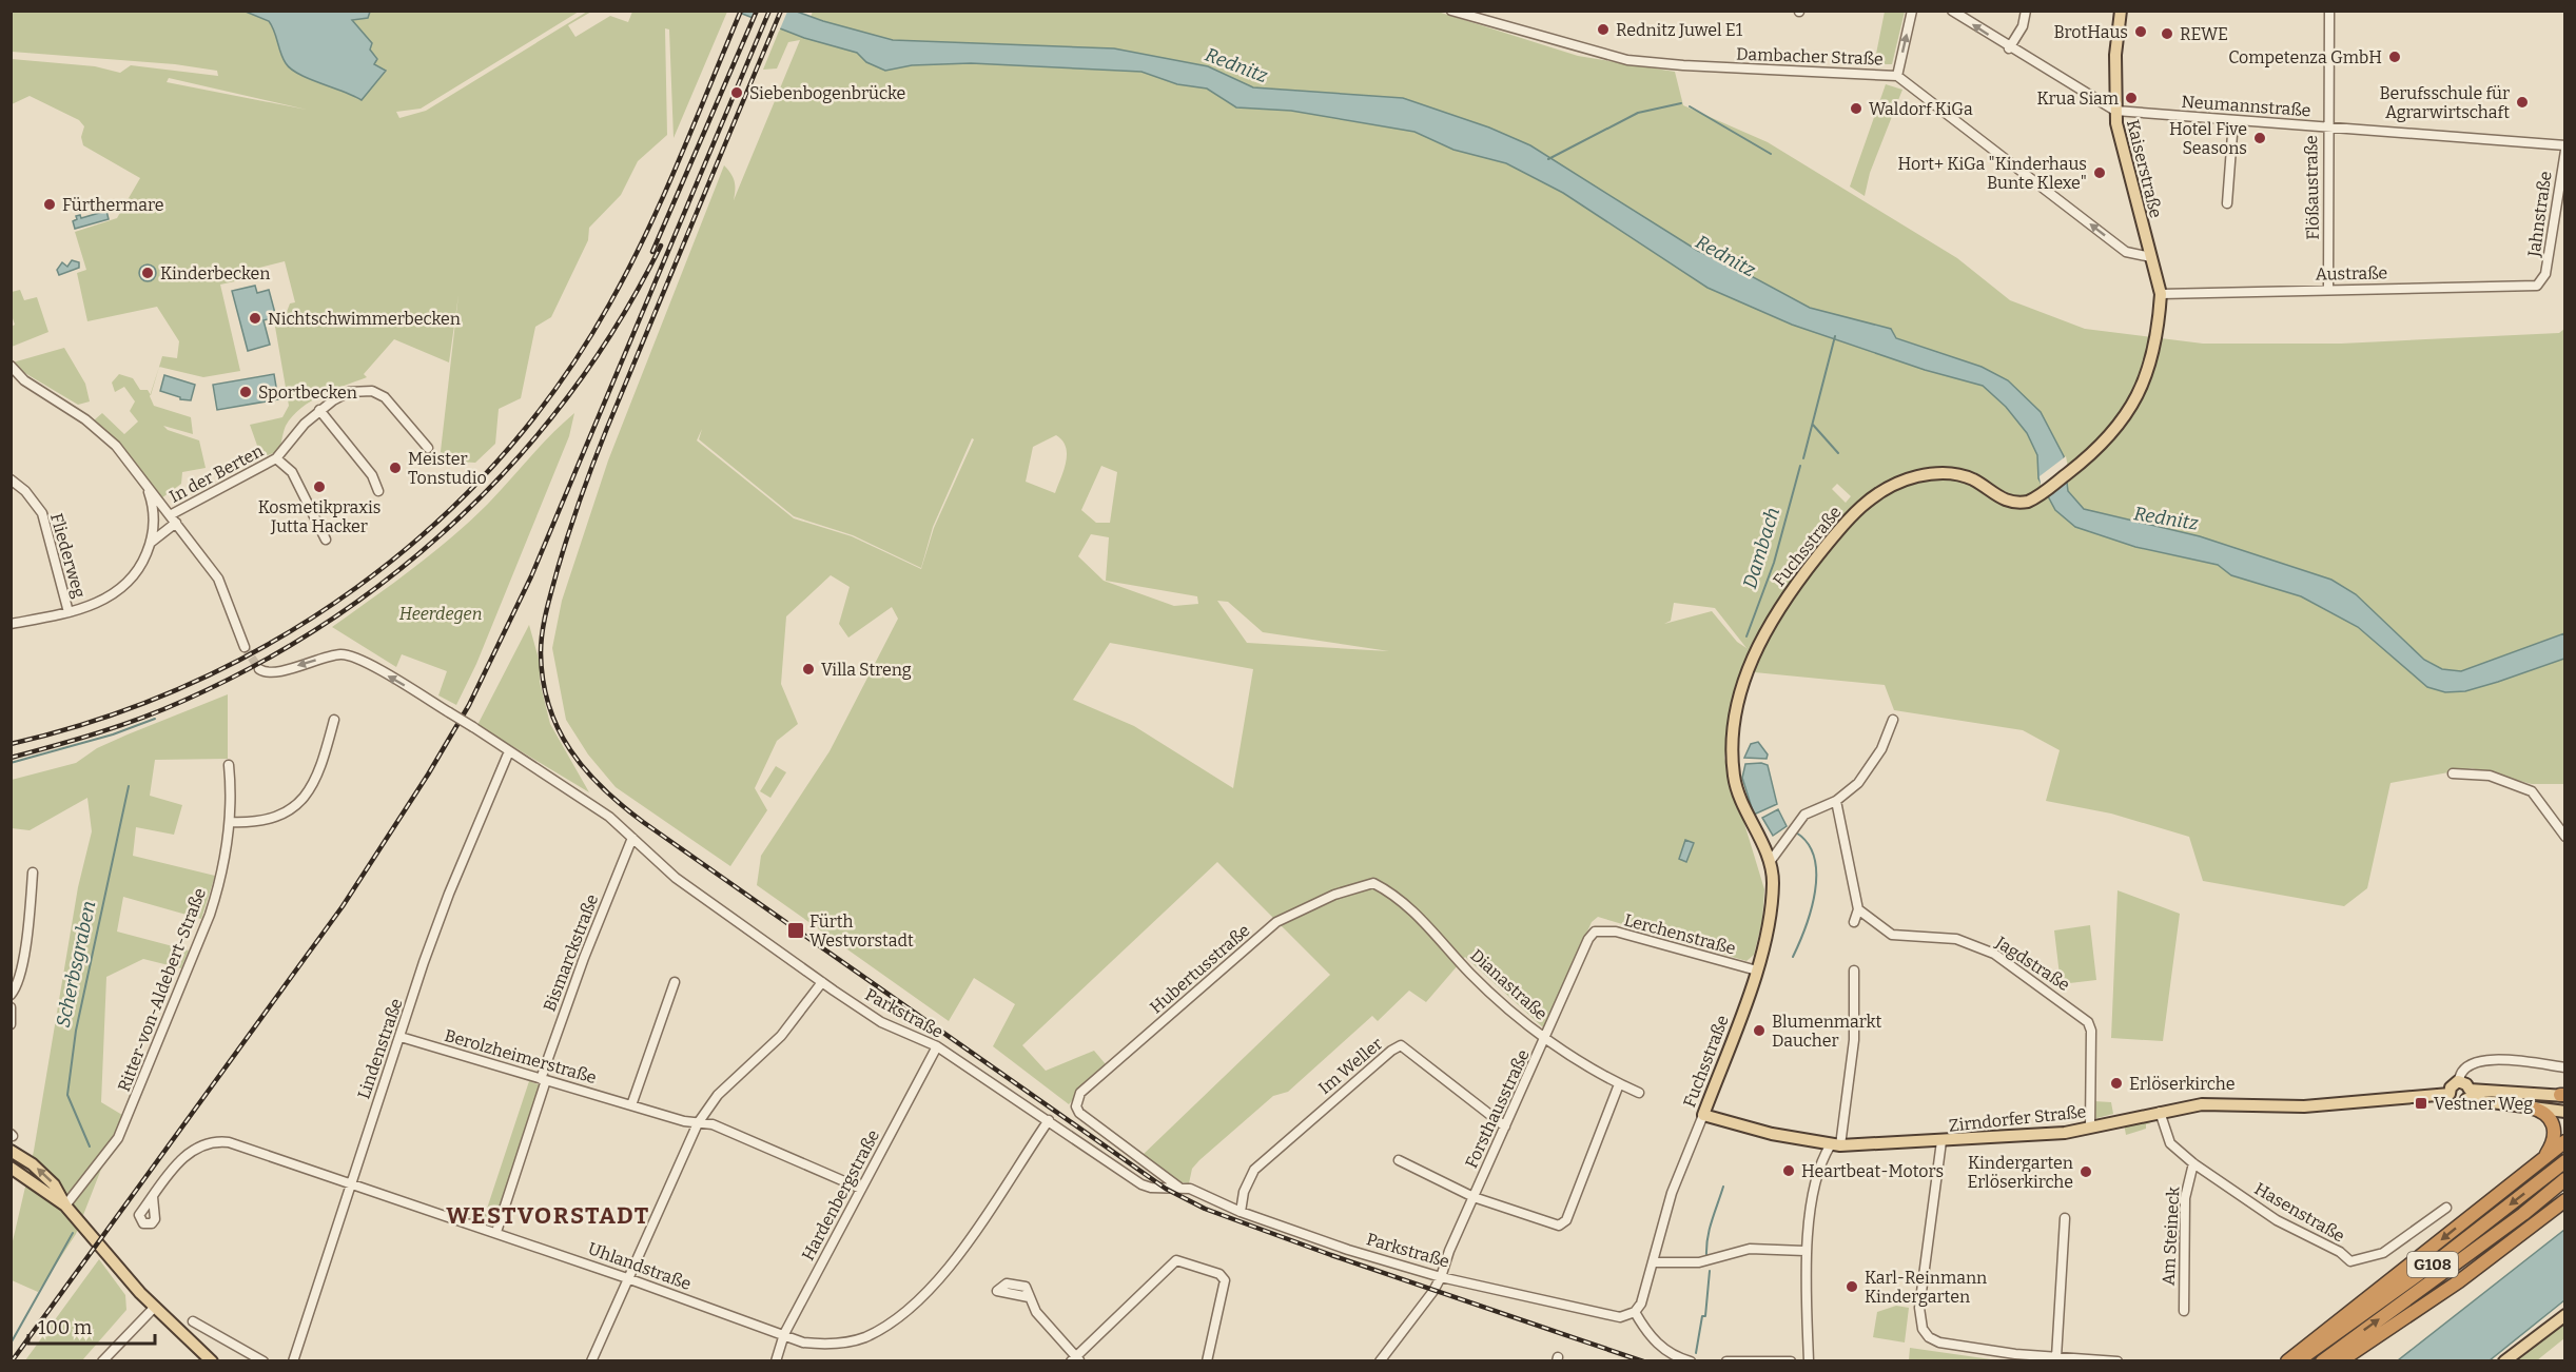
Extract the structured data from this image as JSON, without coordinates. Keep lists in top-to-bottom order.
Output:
{
  "streets": {
    "highway": ["G108"],
    "main road": ["Kaiserstraße", "Fuchsstraße", "Zirndorfer Straße"],
    "street": [
      "Dambacher Straße",
      "Neumannstraße",
      "Flößaustraße",
      "Jahnstraße",
      "Austraße",
      "In der Berten",
      "Fliederweg",
      "Lerchenstraße",
      "Bismarckstraße",
      "Jagdstraße",
      "Hubertusstraße",
      "Dianastraße",
      "Ritter-von-Aldebert-Straße",
      "Parkstraße",
      "Lindenstraße",
      "Berolzheimerstraße",
      "Im Weller",
      "Forsthausstraße",
      "Hardenbergstraße",
      "Hasenstraße",
      "Am Steineck",
      "Uhlandstraße"
    ]
  },
  "crossings": [
    ["Dambacher Straße", "Kaiserstraße"],
    ["Dambacher Straße", "Fuchsstraße"],
    ["Neumannstraße", "Kaiserstraße"],
    ["Neumannstraße", "Flößaustraße"],
    ["Kaiserstraße", "Fuchsstraße"],
    ["Flößaustraße", "Austraße"],
    ["Jahnstraße", "Austraße"],
    ["Austraße", "Fuchsstraße"],
    ["Fuchsstraße", "Lerchenstraße"],
    ["Fuchsstraße", "Parkstraße"],
    ["Fuchsstraße", "Zirndorfer Straße"],
    ["Lerchenstraße", "Forsthausstraße"],
    ["Bismarckstraße", "Parkstraße"],
    ["Bismarckstraße", "Berolzheimerstraße"],
    ["Bismarckstraße", "Uhlandstraße"],
    ["Jagdstraße", "Zirndorfer Straße"],
    ["Hubertusstraße", "Dianastraße"],
    ["Hubertusstraße", "Parkstraße"],
    ["Dianastraße", "Forsthausstraße"],
    ["Parkstraße", "Lindenstraße"],
    ["Parkstraße", "Im Weller"],
    ["Parkstraße", "Forsthausstraße"],
    ["Parkstraße", "Hardenbergstraße"],
    ["Parkstraße", "Uhlandstraße"],
    ["Lindenstraße", "Berolzheimerstraße"],
    ["Lindenstraße", "Uhlandstraße"],
    ["Berolzheimerstraße", "Hardenbergstraße"],
    ["Im Weller", "Forsthausstraße"],
    ["Zirndorfer Straße", "Hasenstraße"],
    ["Hardenbergstraße", "Uhlandstraße"],
    ["Hasenstraße", "Am Steineck"]
  ],
  "one_way": ["Dambacher Straße"],
  "districts": ["WESTVORSTADT"],
  "water": ["Rednitz", "Dambach", "Scherbsgraben"],
  "parks": ["Heerdegen"],
  "places": {
    "other": [
      "Rednitz Juwel E1",
      "BrotHaus",
      "REWE",
      "Competenza GmbH",
      "Siebenbogenbrücke",
      "Krua Siam",
      "Berufsschule für Agrarwirtschaft",
      "Waldorf KiGa",
      "Hotel Five Seasons",
      "Hort+ KiGa \"Kinderhaus Bunte Klexe\"",
      "Fürthermare",
      "Kinderbecken",
      "Nichtschwimmerbecken",
      "Sportbecken",
      "Meister Tonstudio",
      "Kosmetikpraxis Jutta Hacker",
      "Villa Streng",
      "Blumenmarkt Daucher",
      "Erlöserkirche",
      "Heartbeat-Motors",
      "Kindergarten Erlöserkirche",
      "Karl-Reinmann Kindergarten"
    ],
    "transit": ["Fürth Westvorstadt", "Vestner Weg"]
  },
  "scale_bar": "100 m"
}
